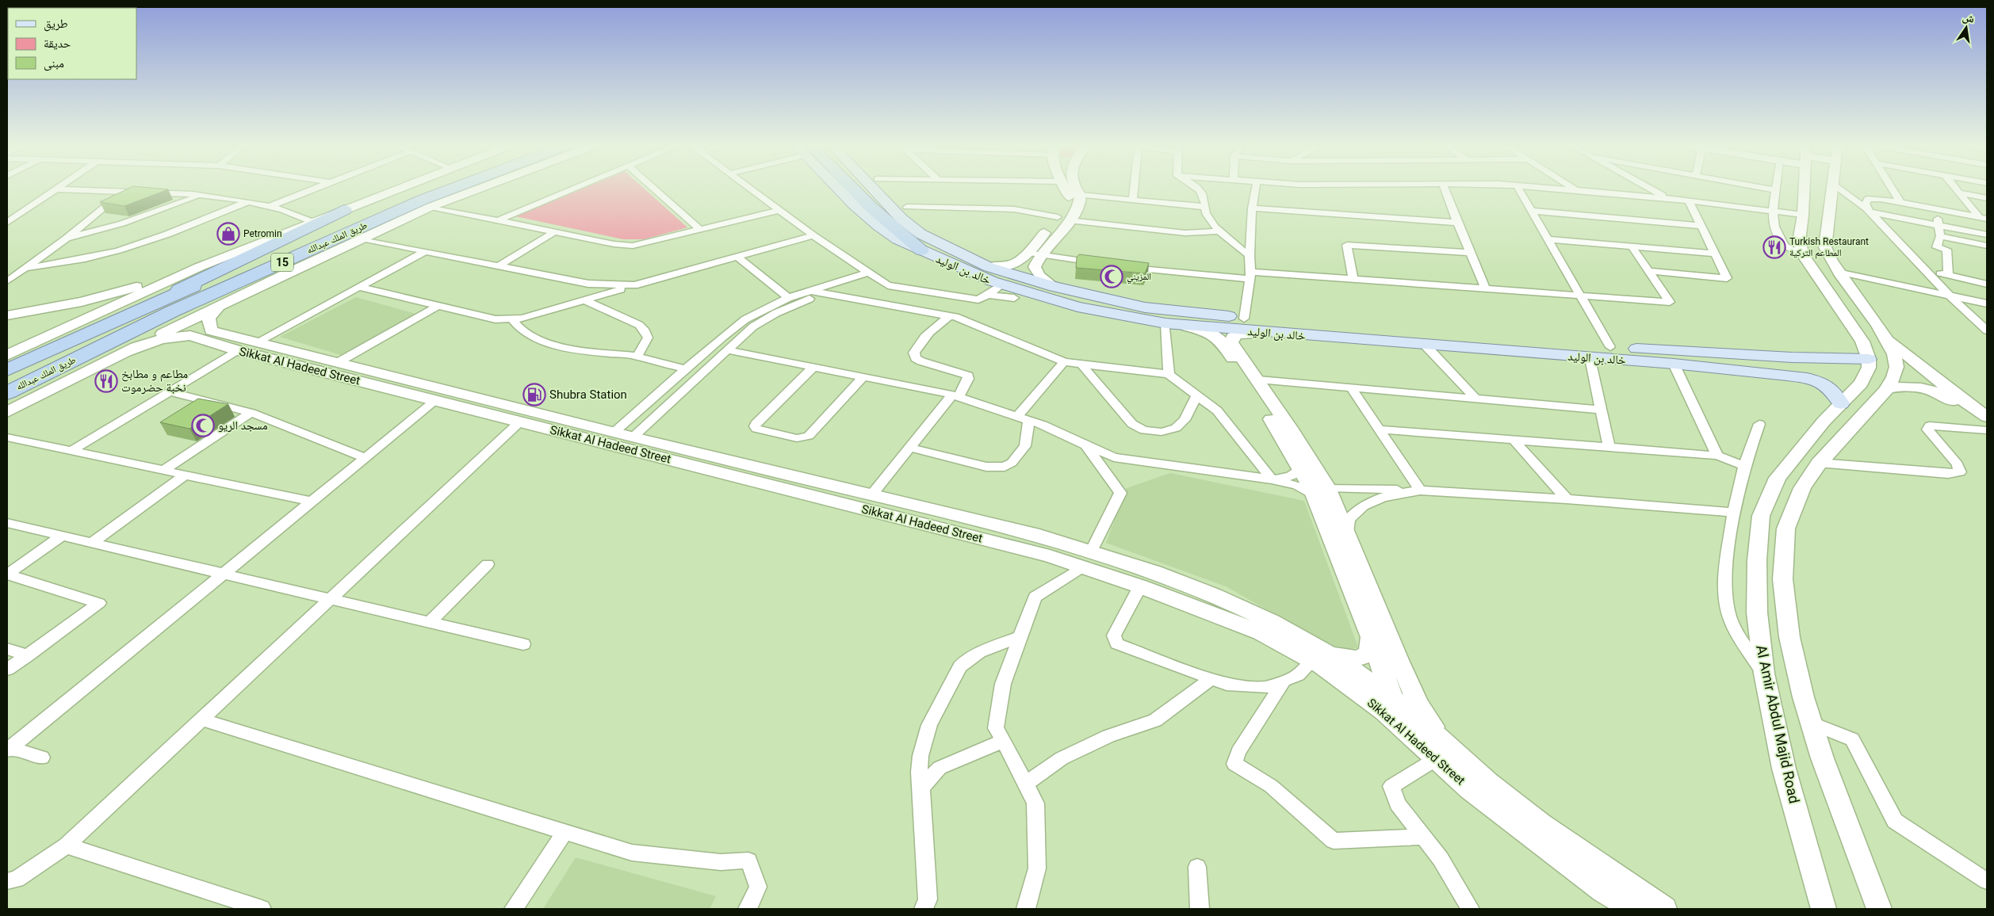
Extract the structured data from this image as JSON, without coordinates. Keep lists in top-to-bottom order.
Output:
{
  "streets": {
    "highway": ["طريق الملك عبدالله", "15"],
    "main road": ["خالد بن الوليد", "Sikkat Al Hadeed Street", "Al Amir Abdul Majid Road"]
  },
  "crossings": [
    ["خالد بن الوليد", "Al Amir Abdul Majid Road"]
  ],
  "places": {
    "shop": ["Petromin"],
    "restaurant": ["Turkish Restaurant المطاعم التركية", "مطاعم و مطابخ نخبة حضرموت"],
    "mosque": ["المزيني", "مسجد الريو"],
    "fuel station": ["Shubra Station"]
  },
  "legend": ["طريق", "حديقة", "مبنى"],
  "north": "top"
}
